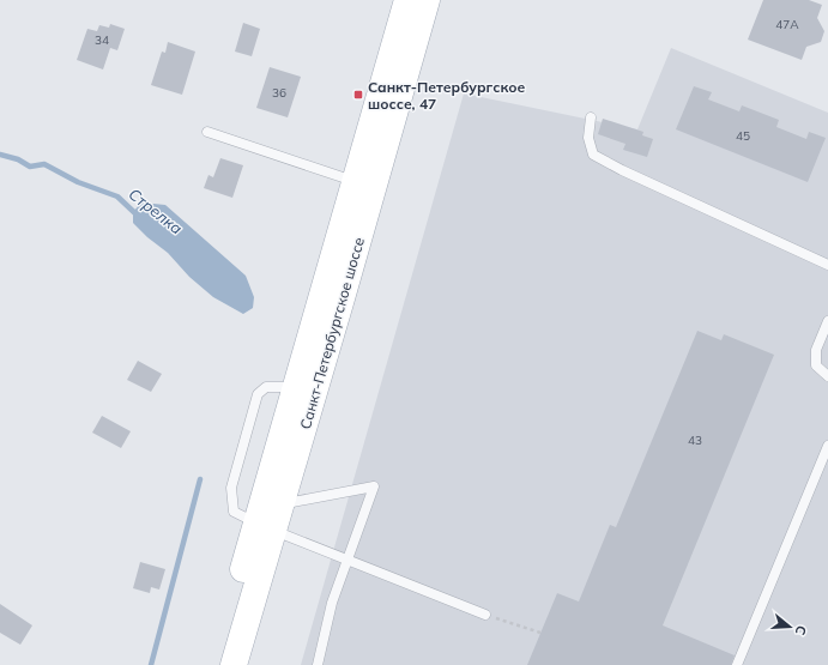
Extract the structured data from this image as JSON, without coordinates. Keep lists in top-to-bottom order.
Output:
{
  "streets": {
    "main road": ["Санкт-Петербургское шоссе"]
  },
  "water": ["Стрелка"],
  "places": {
    "transit": ["Санкт-Петербургское шоссе, 47"]
  },
  "house_numbers": [
    "47А",
    "34",
    "36",
    "45",
    "43"
  ],
  "north": "right"
}
